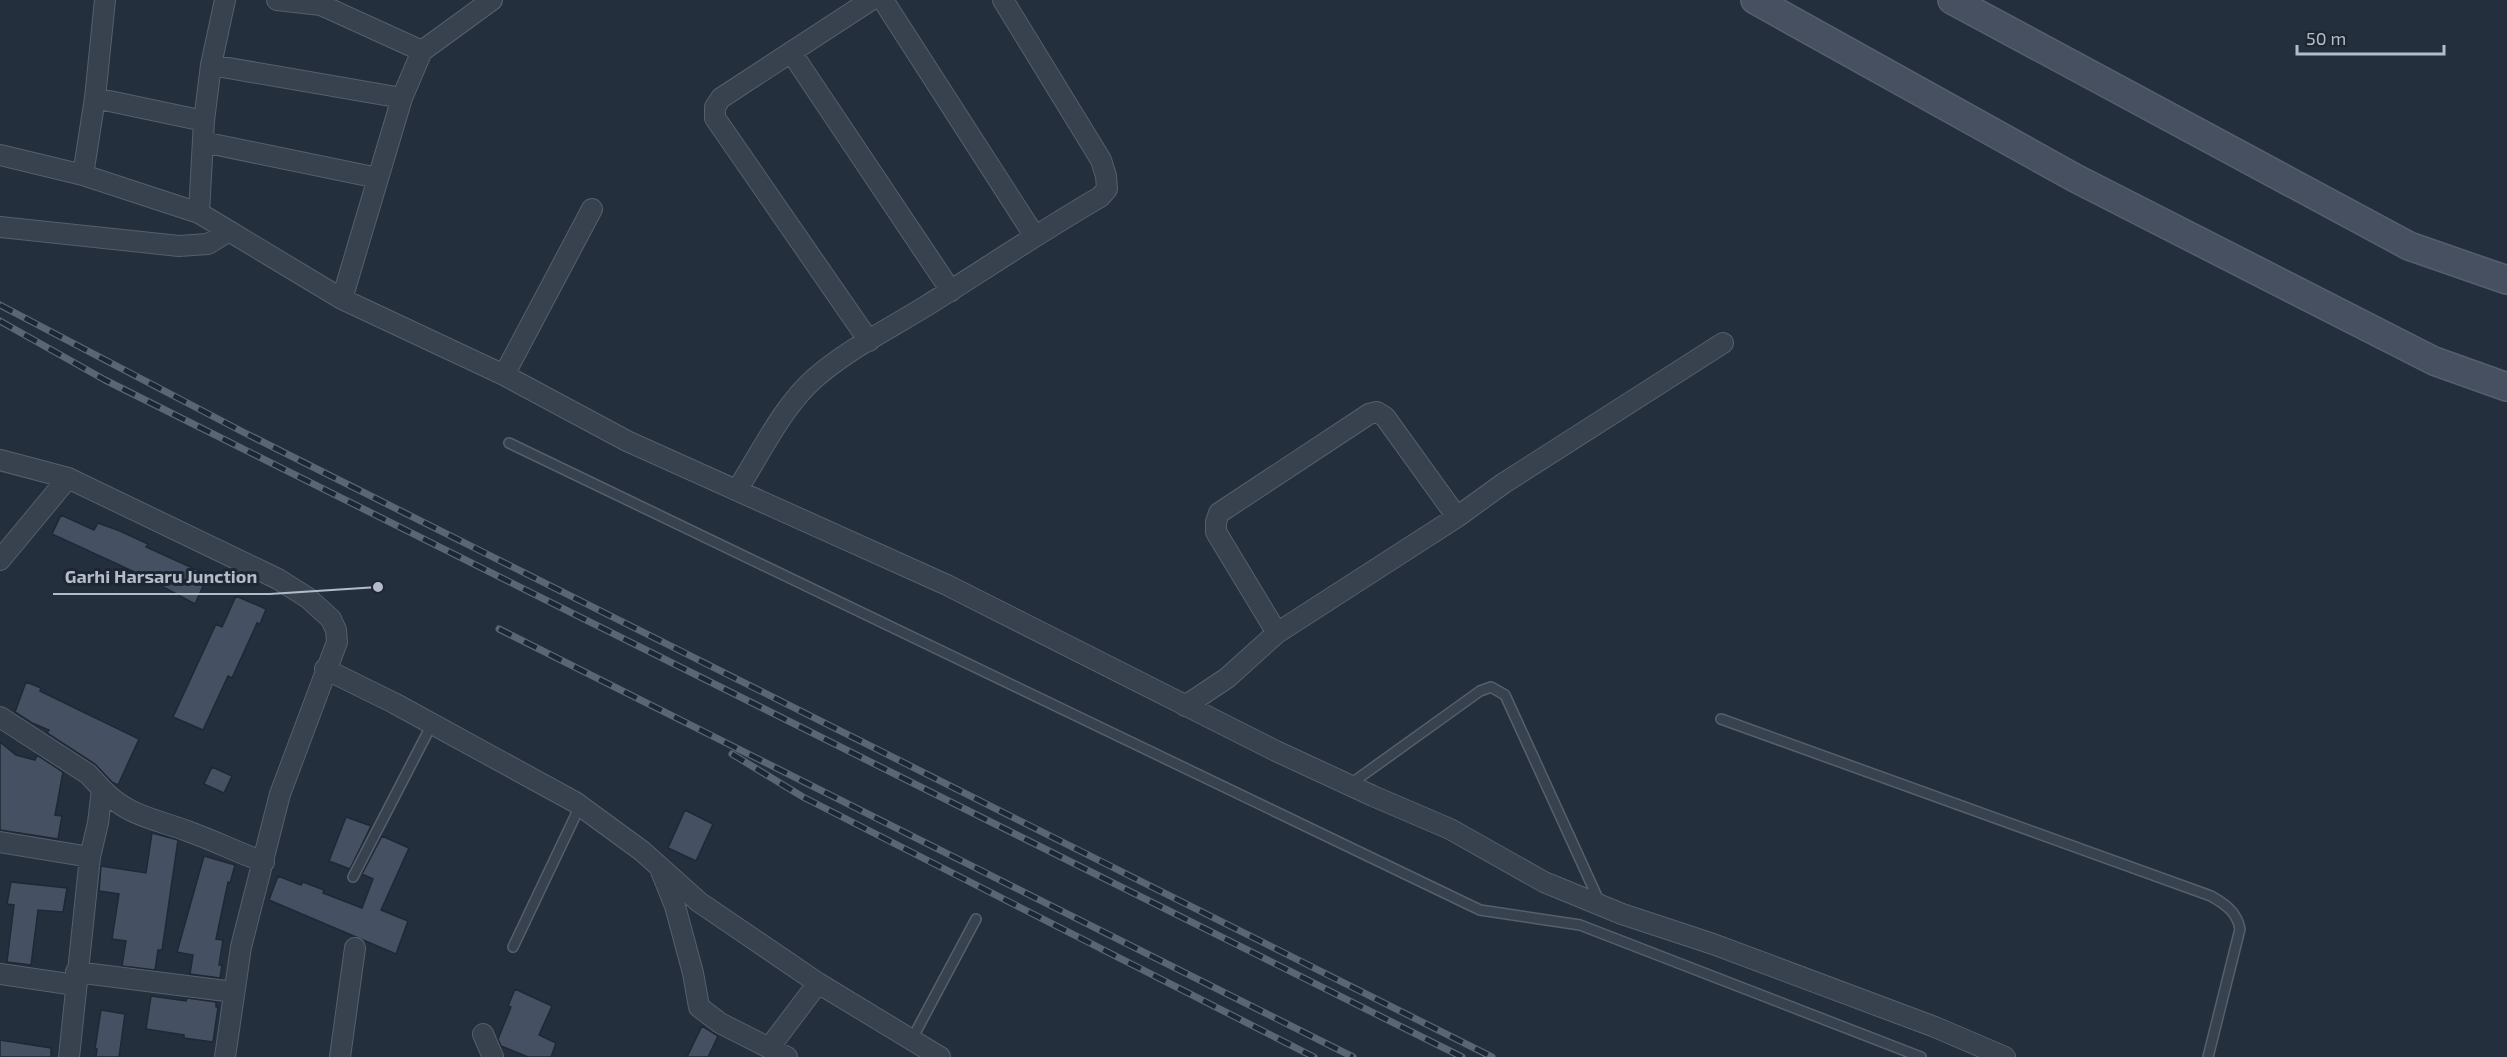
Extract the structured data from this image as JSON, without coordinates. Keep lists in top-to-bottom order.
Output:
{
  "places": ["Garhi Harsaru Junction"],
  "scale_bar": "50 m"
}
